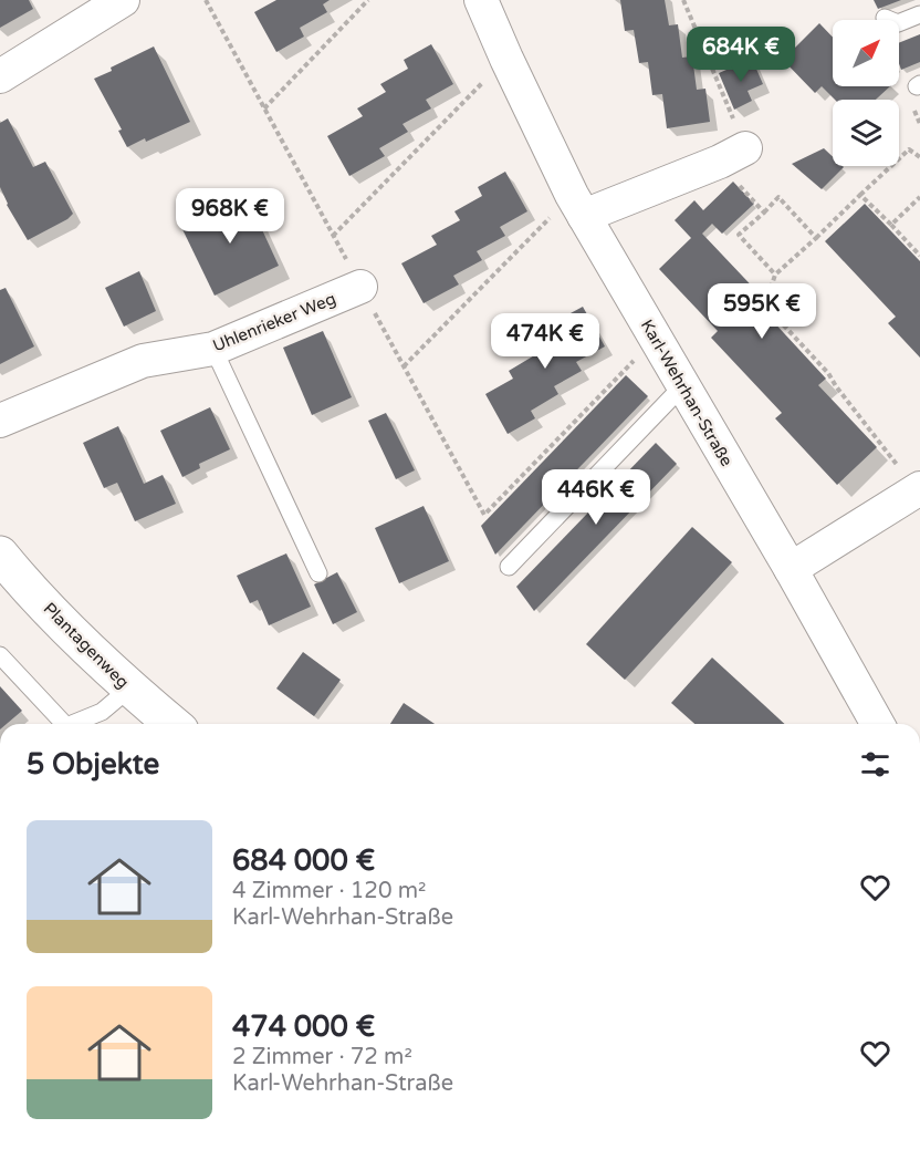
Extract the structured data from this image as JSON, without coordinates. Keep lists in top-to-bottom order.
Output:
{
  "streets": {
    "street": ["Uhlenrieker Weg", "Karl-Wehrhan-Straße", "Plantagenweg"]
  },
  "north": "top right",
  "page": {
    "price": [
      "684K €",
      "968K €",
      "595K €",
      "474K €",
      "446K €"
    ],
    "heading": "5 Objekte",
    "list": [
      {
        "name": "684 000 €",
        "note": "4 Zimmer · 120 m² · Karl-Wehrhan-Straße"
      },
      {
        "name": "474 000 €",
        "note": "2 Zimmer · 72 m² · Karl-Wehrhan-Straße"
      }
    ]
  }
}
